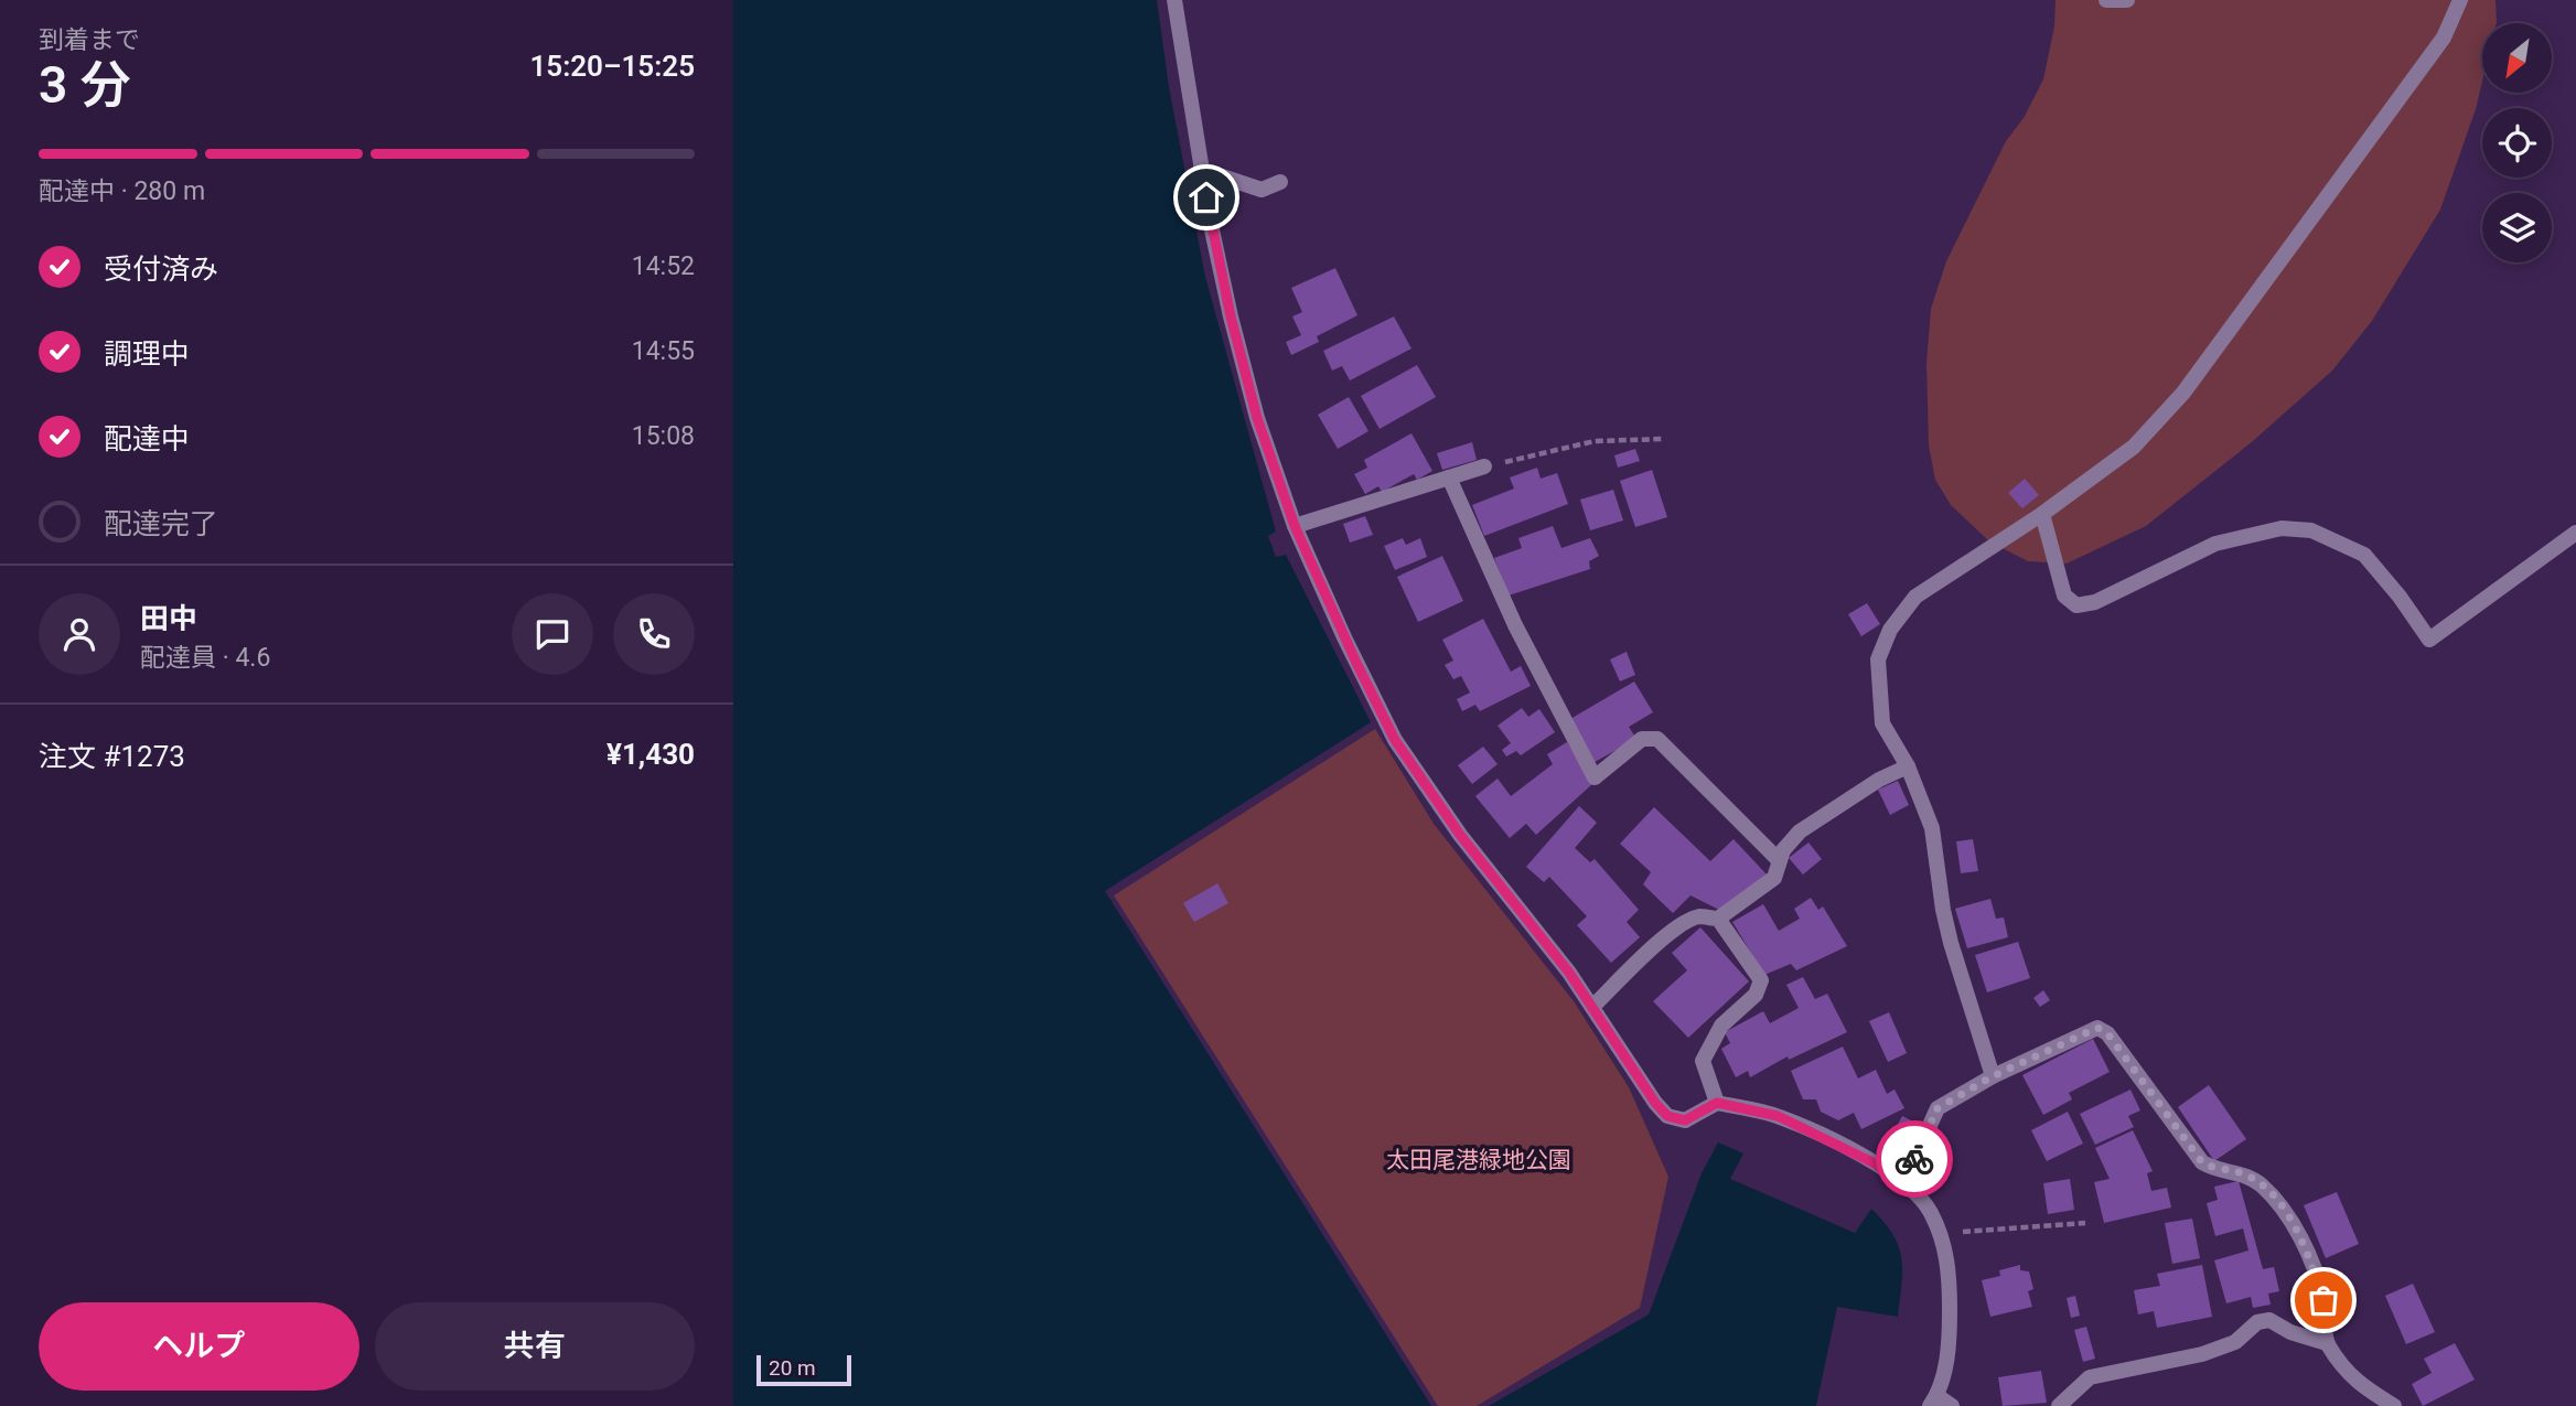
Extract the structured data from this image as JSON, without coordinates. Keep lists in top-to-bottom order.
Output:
{
  "parks": ["太田尾港緑地公園"],
  "scale_bar": "20 m",
  "north": "bottom left",
  "page": {
    "heading": ["3 分", "到着まで", "15:20–15:25"],
    "panel": [
      "田中",
      "配達員 · 4.6",
      "注文 #1273",
      "¥1,430"
    ],
    "bar": "配達中 · 280 m",
    "list": [
      ["受付済み", "14:52"],
      ["調理中", "14:55"],
      ["配達中", "15:08"],
      "配達完了"
    ],
    "buttons": ["ヘルプ", "共有"],
    "scale": "20 m"
  }
}
